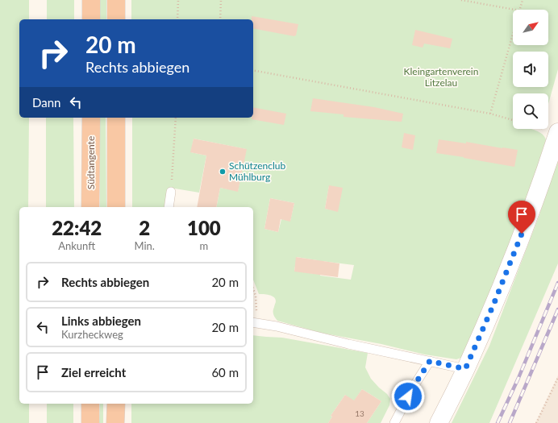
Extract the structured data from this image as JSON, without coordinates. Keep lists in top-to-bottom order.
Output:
{
  "streets": {
    "highway": ["Südtangente"]
  },
  "parks": ["Kleingartenverein Litzelau"],
  "places": ["Schützenclub Mühlburg"],
  "house_numbers": ["13"],
  "north": "top right",
  "page": {
    "turn": ["20 m", "Rechts abbiegen"],
    "then": "Dann",
    "eta": [
      "22:42",
      "Ankunft",
      "2",
      "Min.",
      "100",
      "m"
    ],
    "list": [
      {
        "name": "Rechts abbiegen",
        "value": "20 m"
      },
      {
        "name": "Links abbiegen",
        "note": "Kurzheckweg",
        "value": "20 m"
      },
      {
        "name": "Ziel erreicht",
        "value": "60 m"
      }
    ]
  }
}
